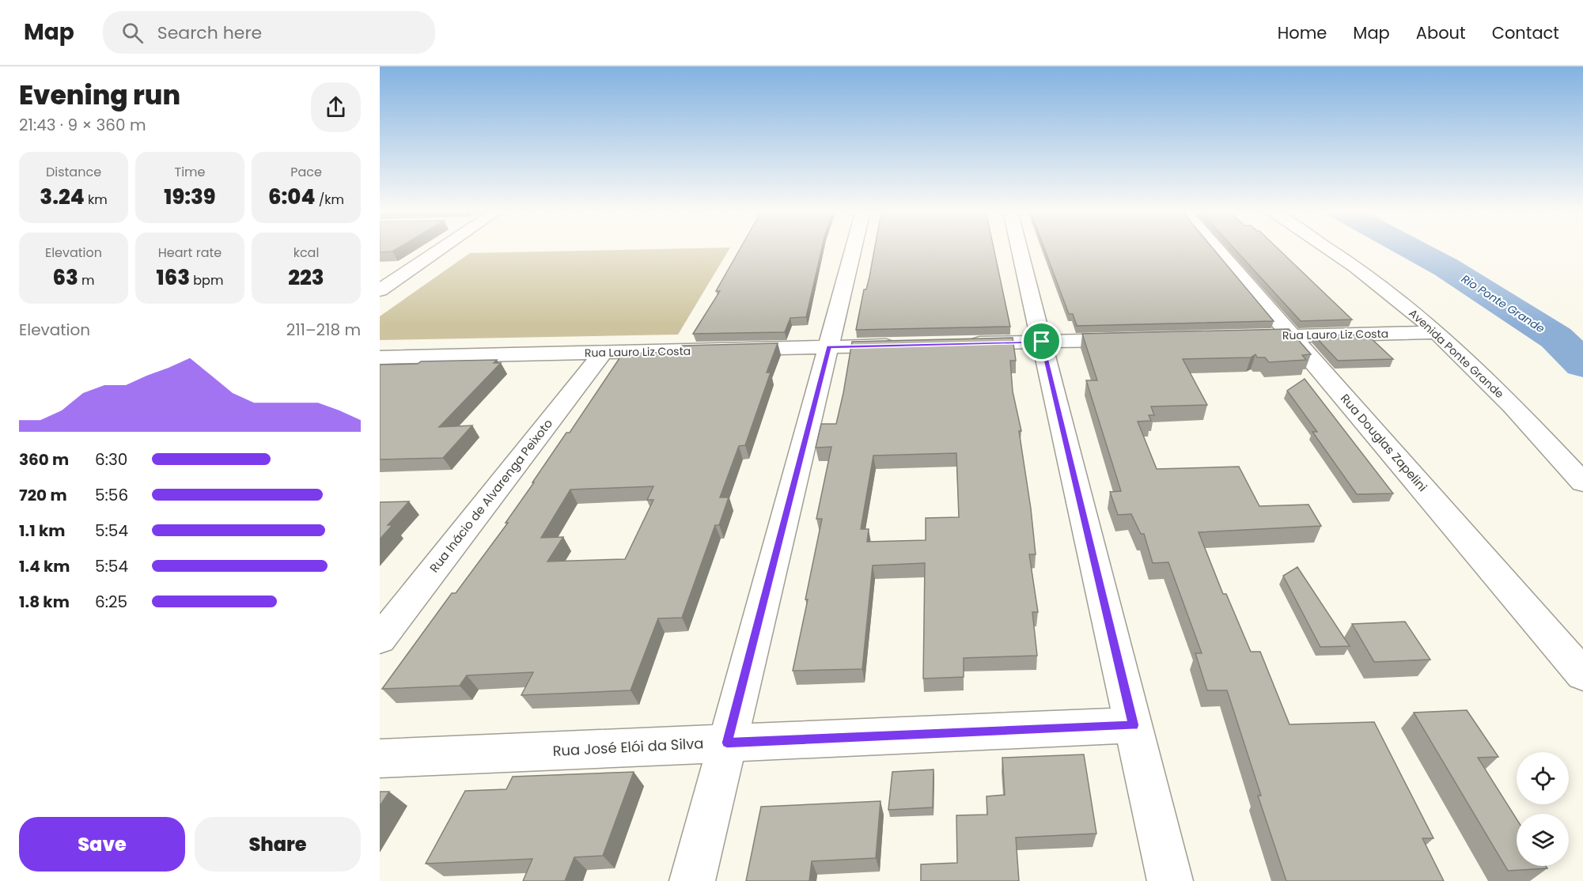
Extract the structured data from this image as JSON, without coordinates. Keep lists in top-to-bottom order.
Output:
{
  "streets": {
    "street": [
      "Rua Lauro Liz Costa",
      "Avenida Ponte Grande",
      "Rua Douglas Zapelini",
      "Rua Inácio de Alvarenga Peixoto",
      "Rua José Elói da Silva"
    ]
  },
  "crossings": [
    ["Rua Lauro Liz Costa", "Avenida Ponte Grande"],
    ["Rua Lauro Liz Costa", "Rua Douglas Zapelini"],
    ["Rua Lauro Liz Costa", "Rua Inácio de Alvarenga Peixoto"]
  ],
  "water": ["Rio Ponte Grande"],
  "page": {
    "header": "Map",
    "search": "Search here",
    "nav": [
      "Home",
      "Map",
      "About",
      "Contact"
    ],
    "heading": ["Evening run", "21:43 · 9 × 360 m"],
    "stats": [
      ["Distance", "3.24 km"],
      ["Time", "19:39"],
      ["Pace", "6:04 /km"],
      ["Elevation", "63 m"],
      ["Heart rate", "163 bpm"],
      ["kcal", "223"]
    ],
    "chart": ["Elevation", "211–218 m"],
    "list": [
      {
        "name": "360 m",
        "note": "6:30"
      },
      {
        "name": "720 m",
        "note": "5:56"
      },
      {
        "name": "1.1 km",
        "note": "5:54"
      },
      {
        "name": "1.4 km",
        "note": "5:54"
      },
      {
        "name": "1.8 km",
        "note": "6:25"
      }
    ],
    "buttons": ["Save", "Share"]
  }
}
